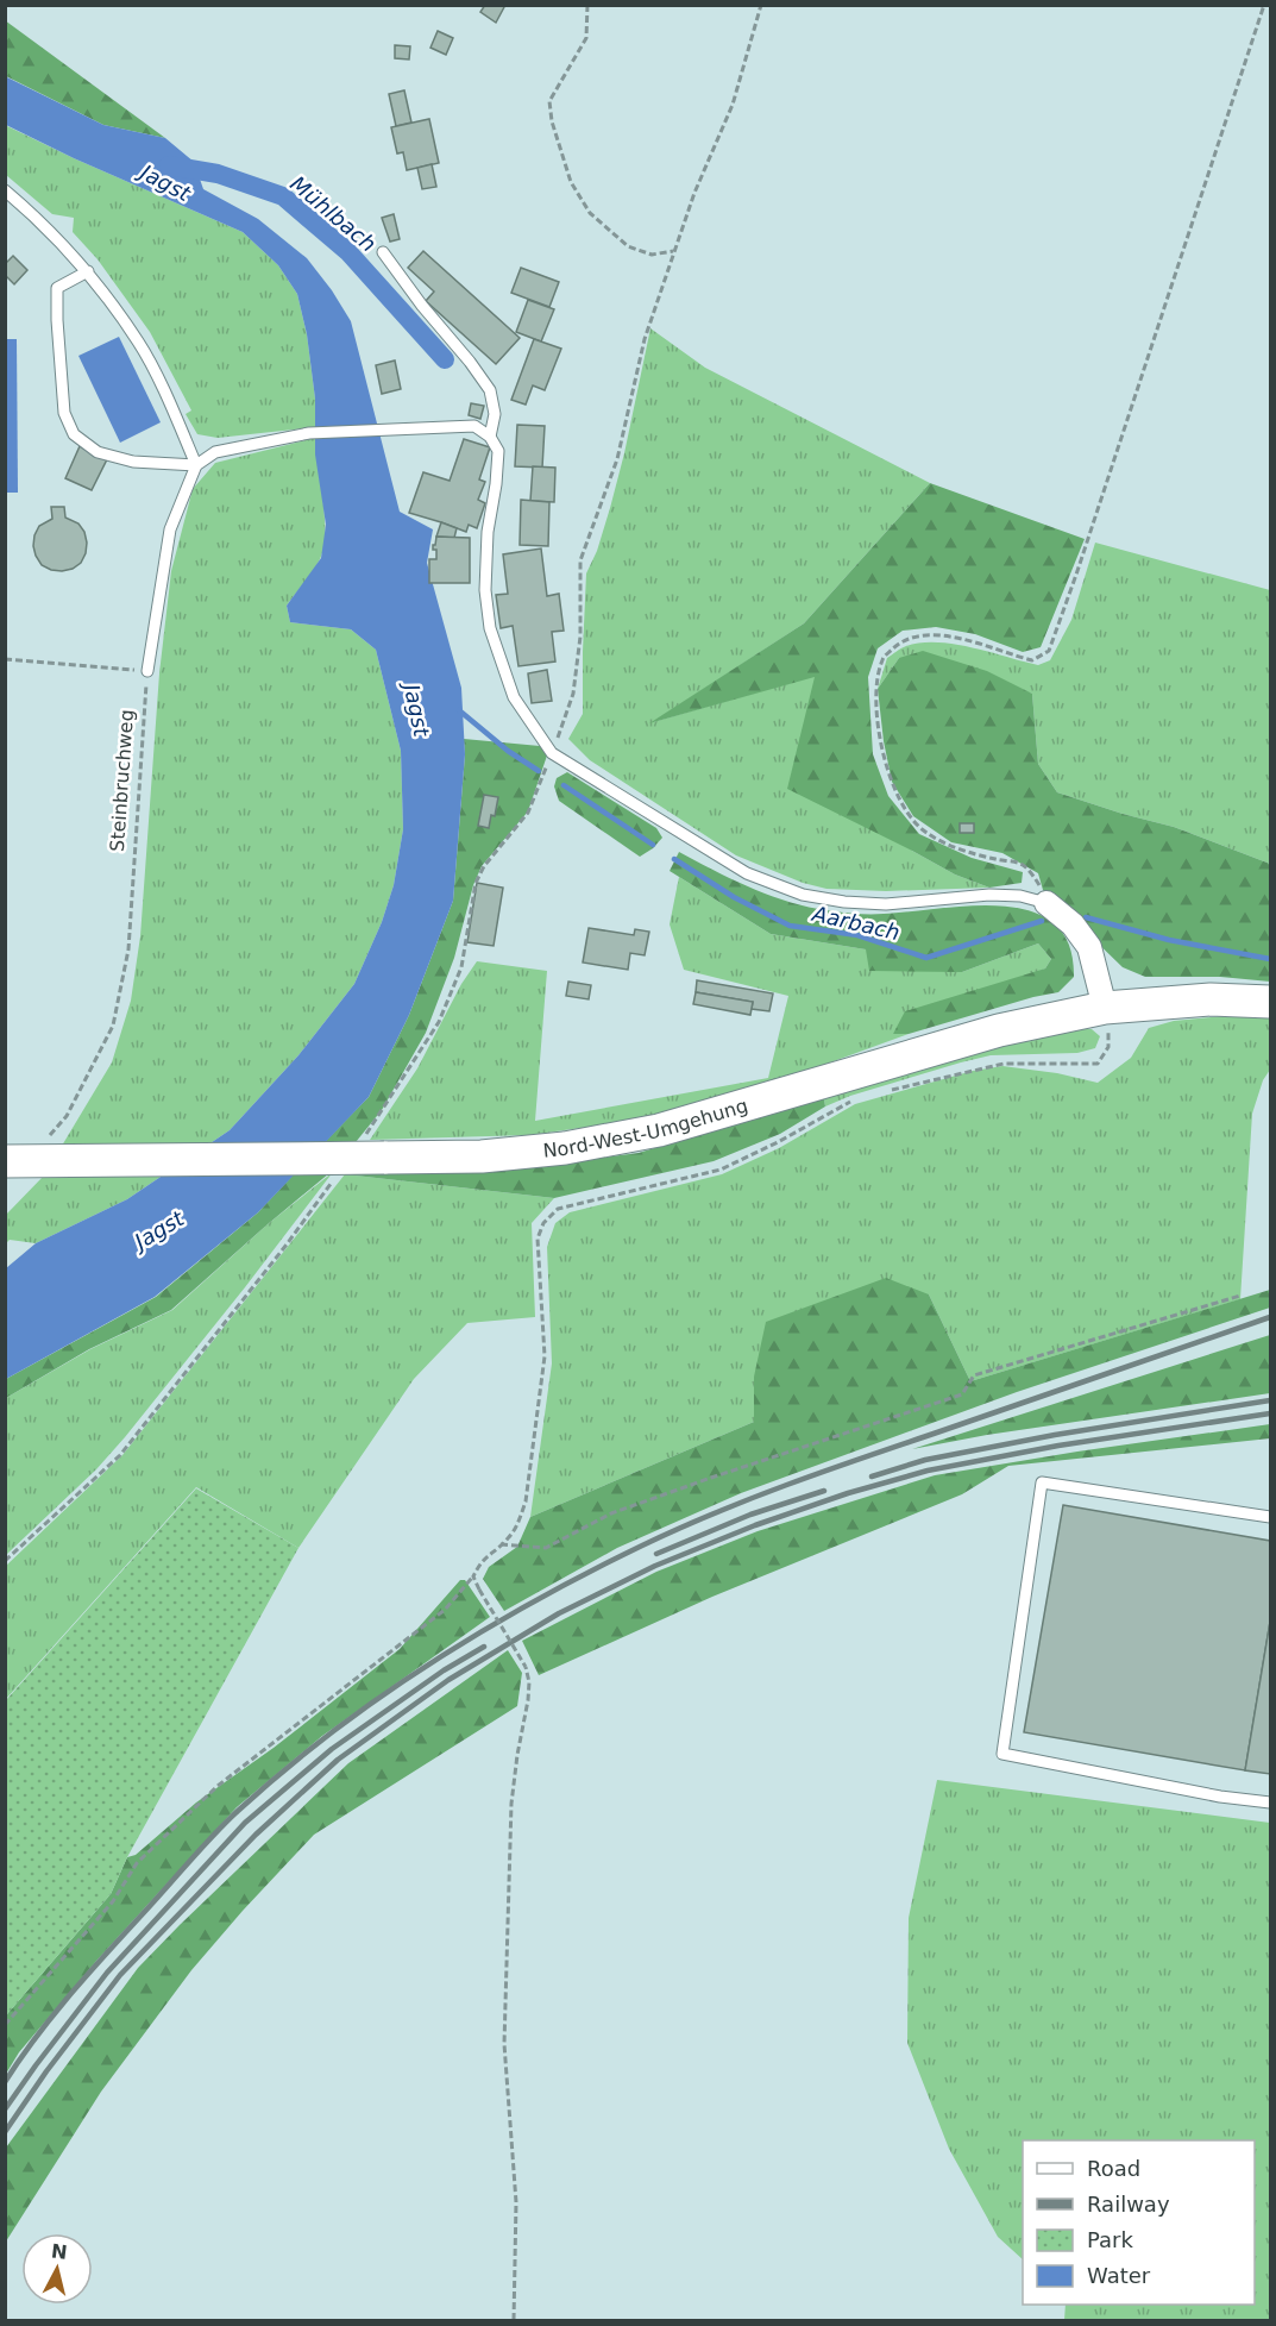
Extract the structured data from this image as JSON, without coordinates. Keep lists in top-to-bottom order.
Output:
{
  "streets": {
    "main road": ["Nord-West-Umgehung"],
    "path": ["Steinbruchweg"]
  },
  "water": ["Jagst", "Mühlbach", "Aarbach"],
  "legend": [
    "Road",
    "Railway",
    "Park",
    "Water"
  ],
  "north": "top"
}
